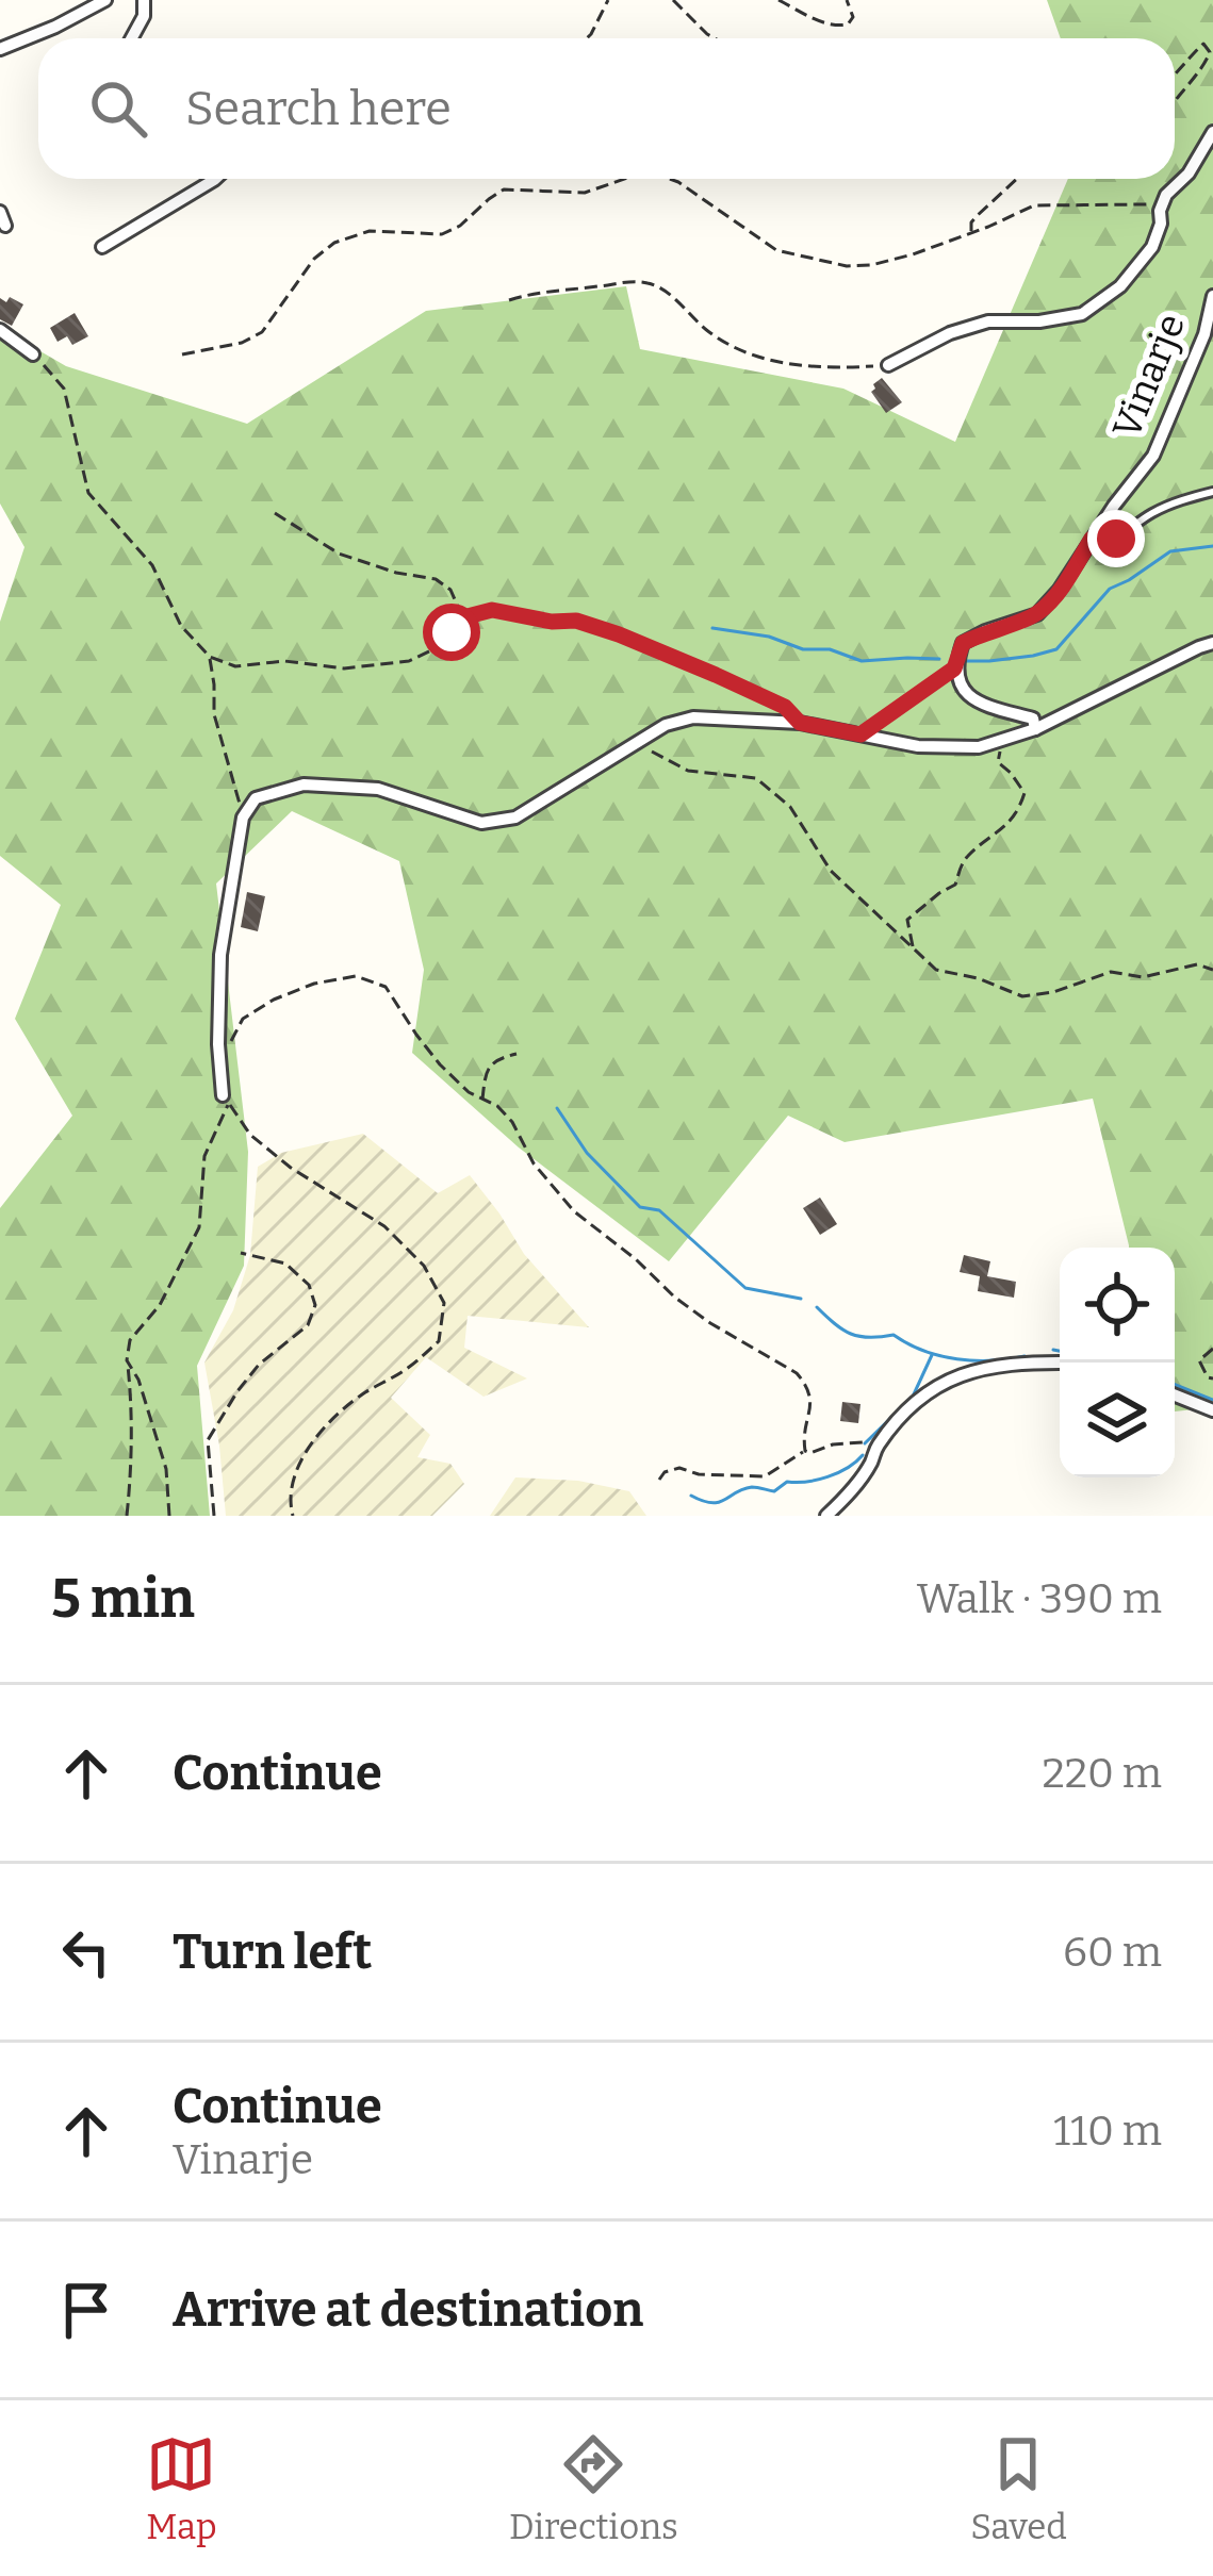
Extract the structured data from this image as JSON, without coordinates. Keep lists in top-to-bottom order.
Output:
{
  "streets": {
    "street": ["Vinarje"]
  },
  "page": {
    "search": "Search here",
    "heading": ["5 min", "Walk · 390 m"],
    "list": [
      ["Continue", "220 m"],
      ["Turn left", "60 m"],
      ["Continue", "Vinarje", "110 m"],
      "Arrive at destination"
    ],
    "nav": ["Map", "Directions", "Saved"]
  }
}
